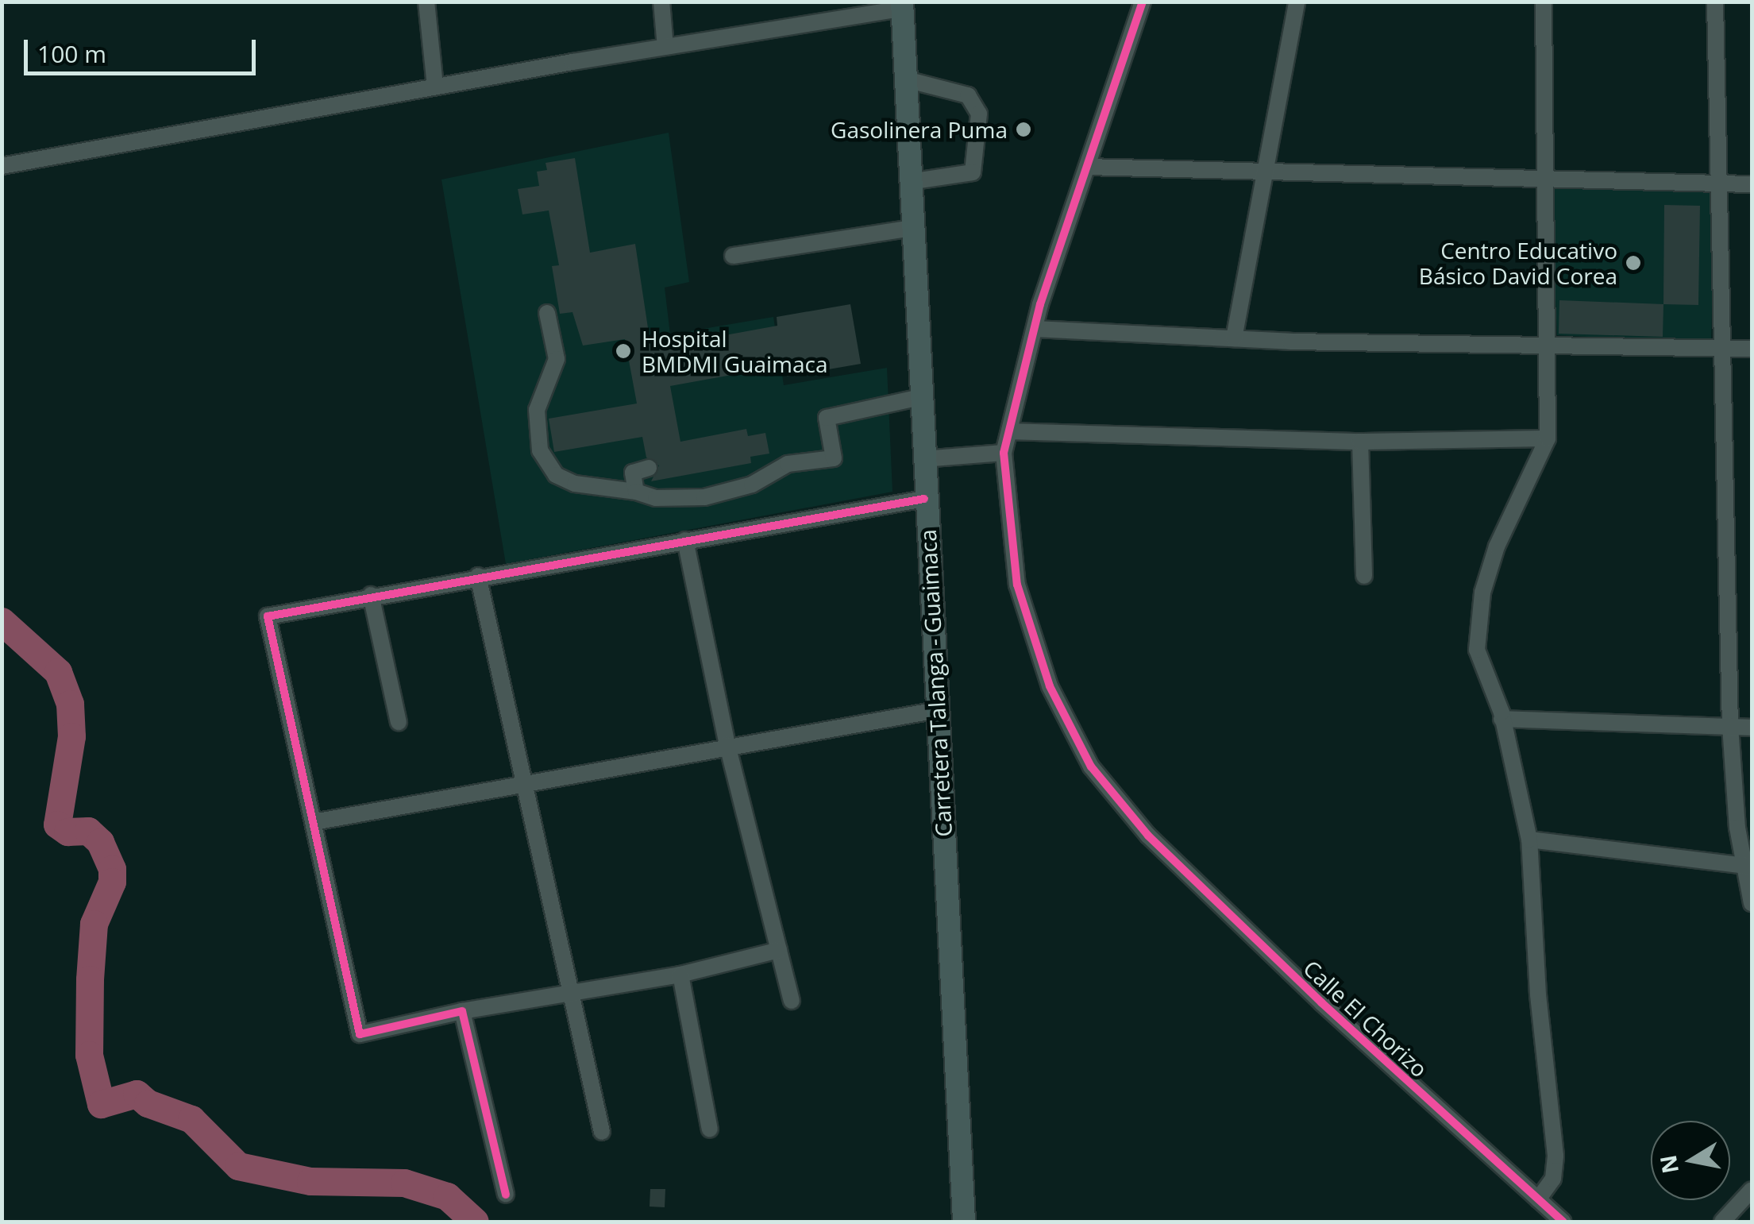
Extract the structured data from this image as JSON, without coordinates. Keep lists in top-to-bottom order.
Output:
{
  "streets": {
    "main road": ["Carretera Talanga - Guaimaca"],
    "street": ["Calle El Chorizo"]
  },
  "places": ["Gasolinera Puma", "Centro Educativo Básico David Corea", "Hospital BMDMI Guaimaca"],
  "scale_bar": "100 m",
  "north": "left"
}
